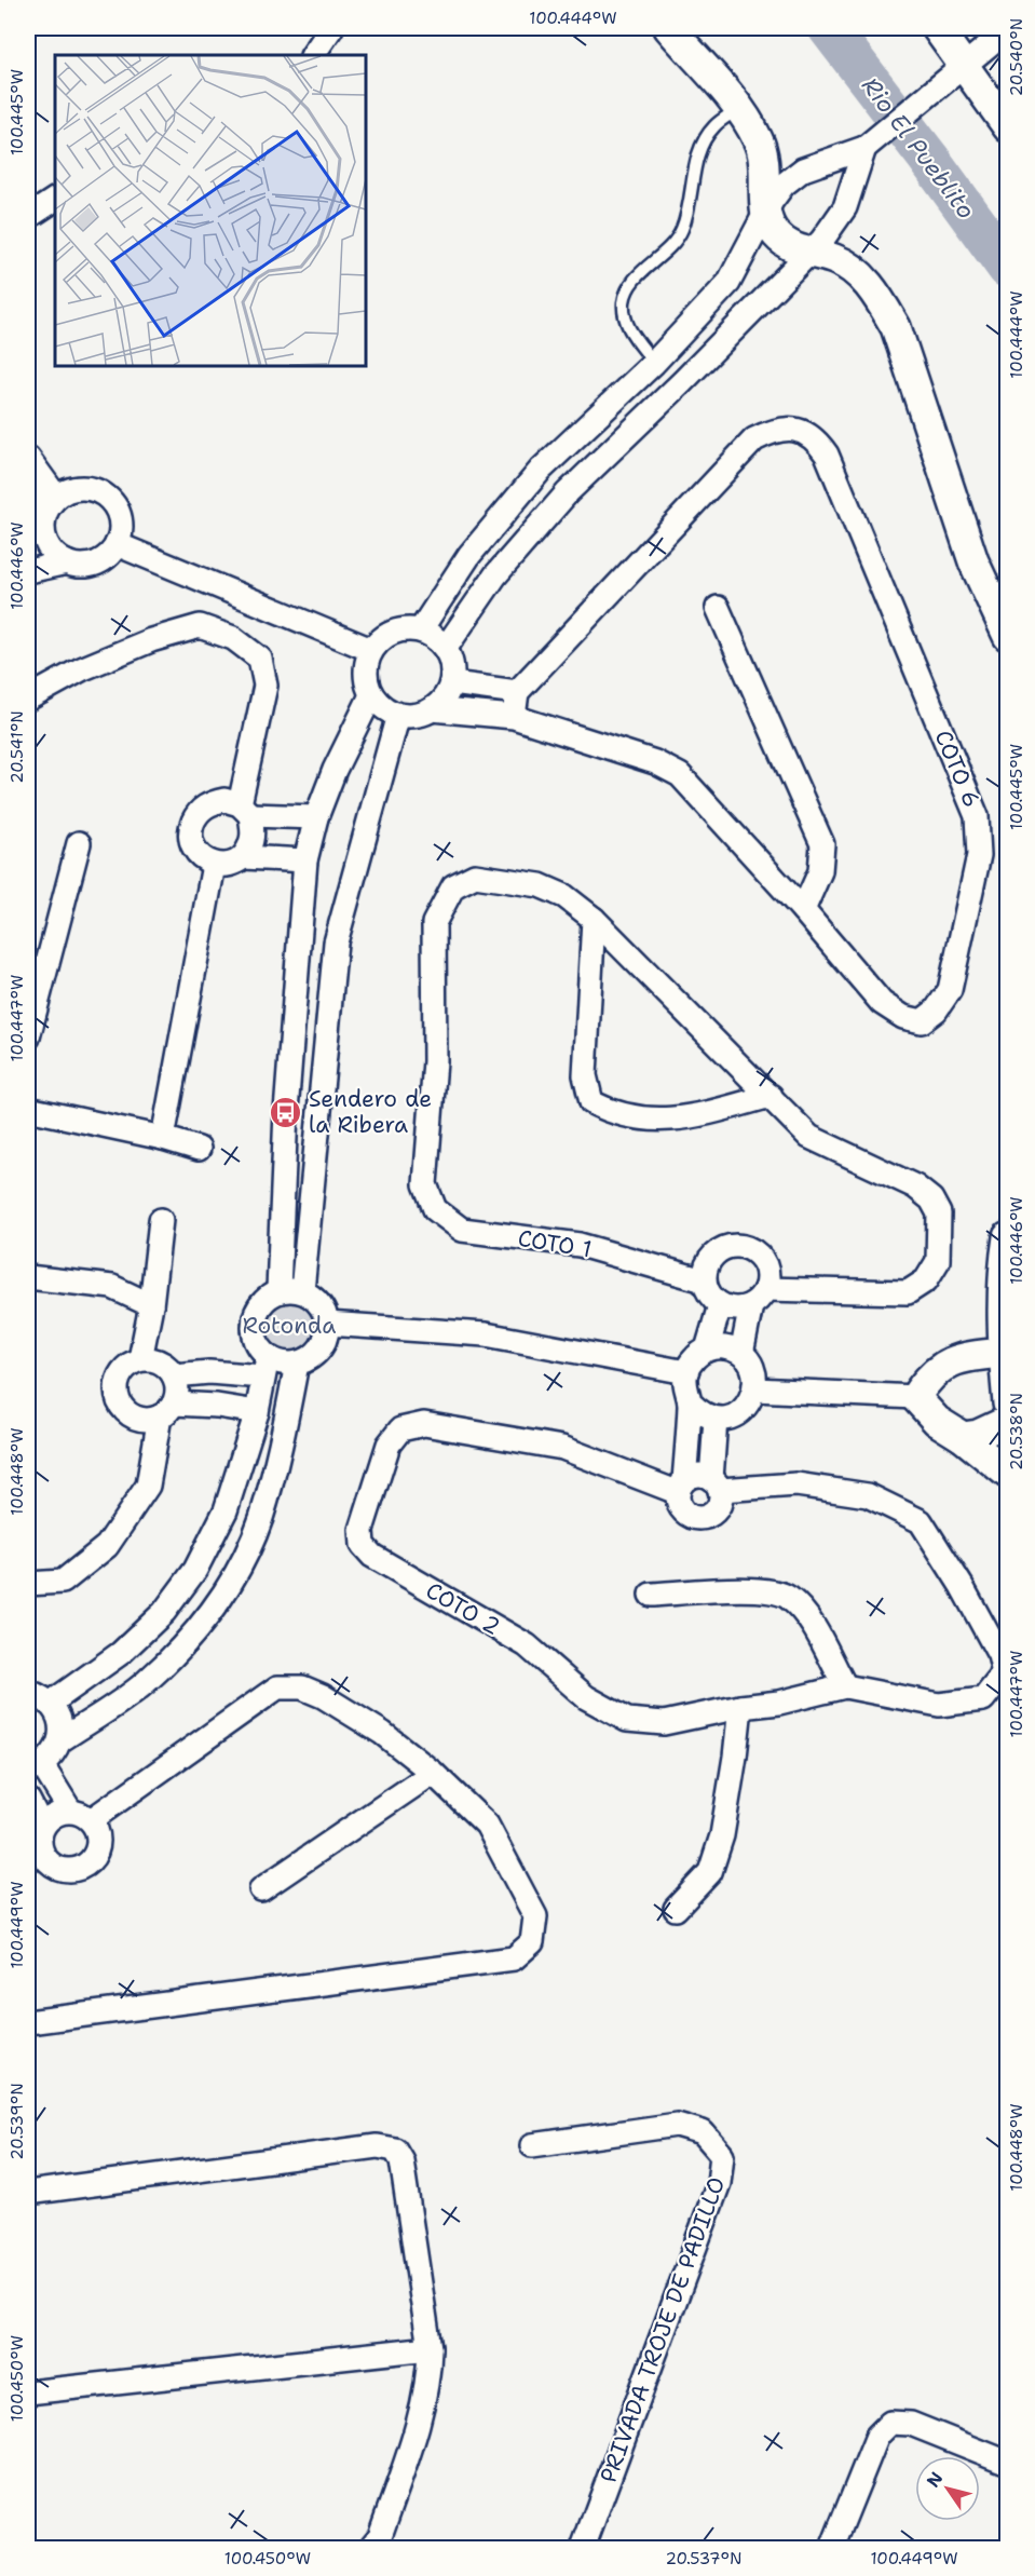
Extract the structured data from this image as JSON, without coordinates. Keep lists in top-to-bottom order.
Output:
{
  "streets": {
    "street": [
      "COTO 6",
      "COTO 1",
      "COTO 2",
      "PRIVADA TROJE DE PADILLO"
    ]
  },
  "water": ["Rio El Pueblito"],
  "parks": ["Rotonda"],
  "places": {
    "bus stop": ["Sendero de la Ribera"]
  },
  "north": "top left",
  "coordinates": [
    "100.444°W",
    "20.540°N",
    "100.445°W",
    "100.446°W",
    "20.541°N",
    "100.447°W",
    "20.538°N",
    "100.448°W",
    "100.449°W",
    "20.539°N",
    "100.450°W",
    "20.537°N"
  ]
}
